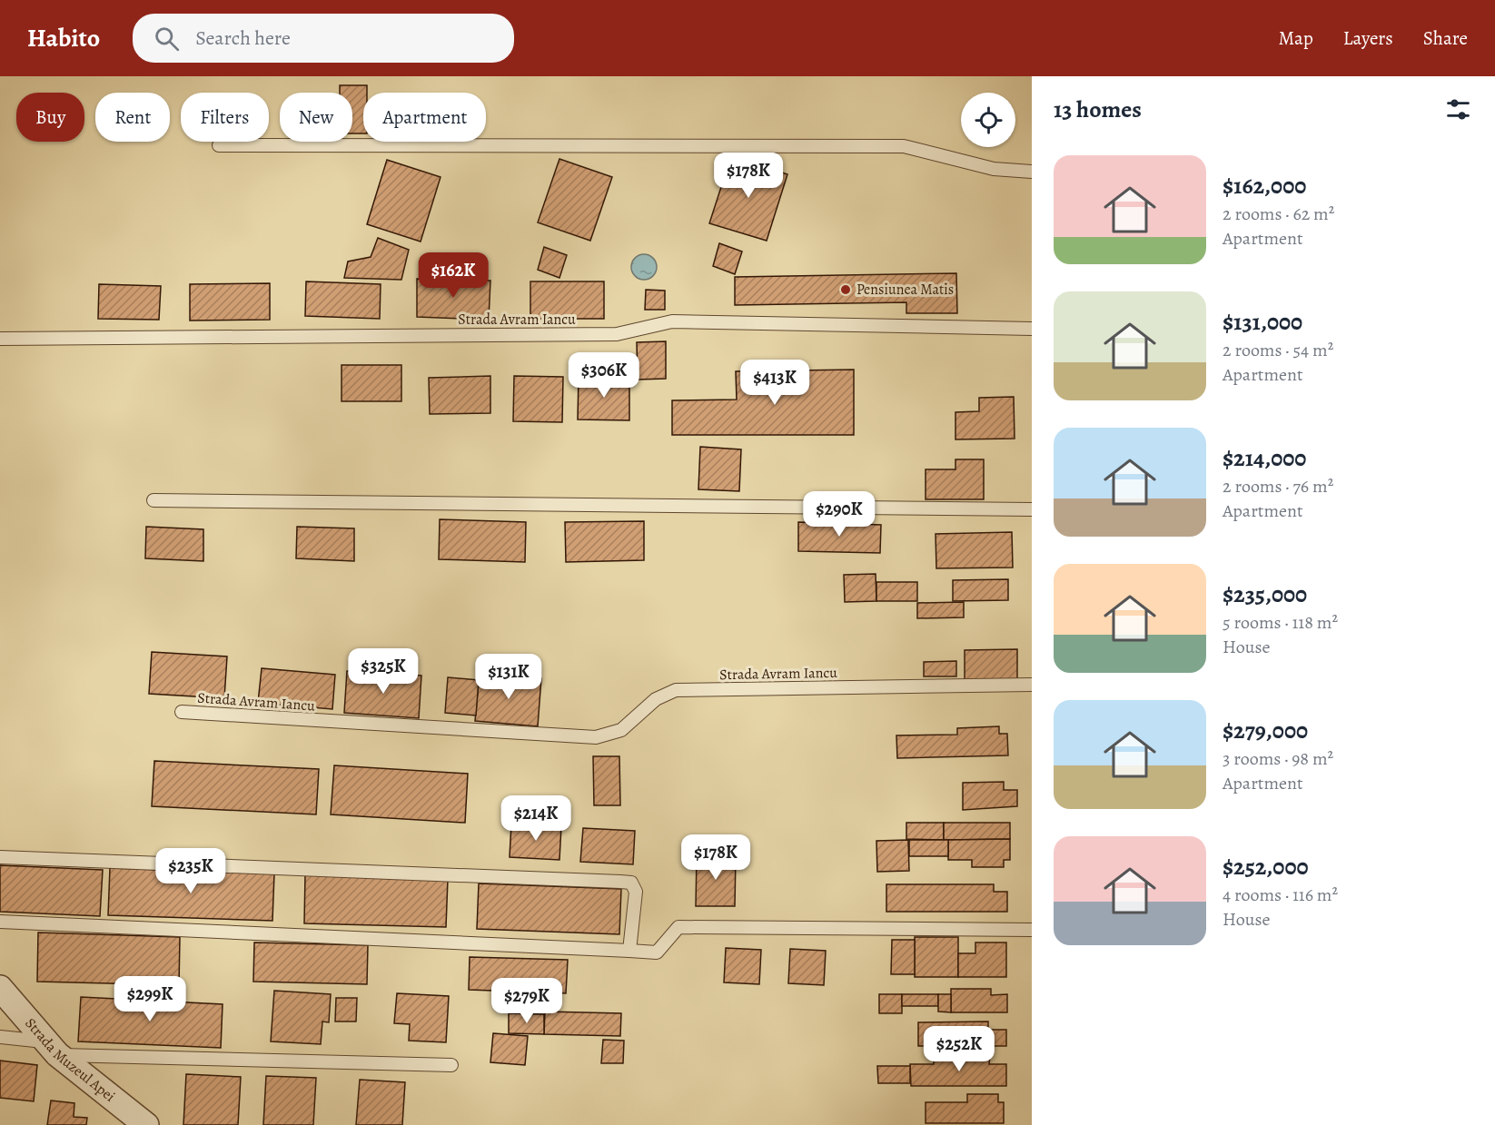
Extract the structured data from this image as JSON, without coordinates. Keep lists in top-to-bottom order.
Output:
{
  "streets": {
    "street": ["Strada Muzeul Apei"],
    "lane": ["Strada Avram Iancu"]
  },
  "places": ["Pensiunea Matis"],
  "page": {
    "header": "Habito",
    "search": "Search here",
    "nav": ["Map", "Layers", "Share"],
    "heading": "13 homes",
    "chip": [
      "Buy",
      "Rent",
      "Filters",
      "New",
      "Apartment"
    ],
    "list": [
      {
        "name": "$162,000",
        "note": "2 rooms · 62 m² · Apartment"
      },
      {
        "name": "$131,000",
        "note": "2 rooms · 54 m² · Apartment"
      },
      {
        "name": "$214,000",
        "note": "2 rooms · 76 m² · Apartment"
      },
      {
        "name": "$235,000",
        "note": "5 rooms · 118 m² · House"
      },
      {
        "name": "$279,000",
        "note": "3 rooms · 98 m² · Apartment"
      },
      {
        "name": "$252,000",
        "note": "4 rooms · 116 m² · House"
      }
    ],
    "price": [
      "$178K",
      "$162K",
      "$306K",
      "$413K",
      "$290K",
      "$325K",
      "$131K",
      "$214K",
      "$178K",
      "$235K",
      "$299K",
      "$279K",
      "$252K"
    ]
  }
}
